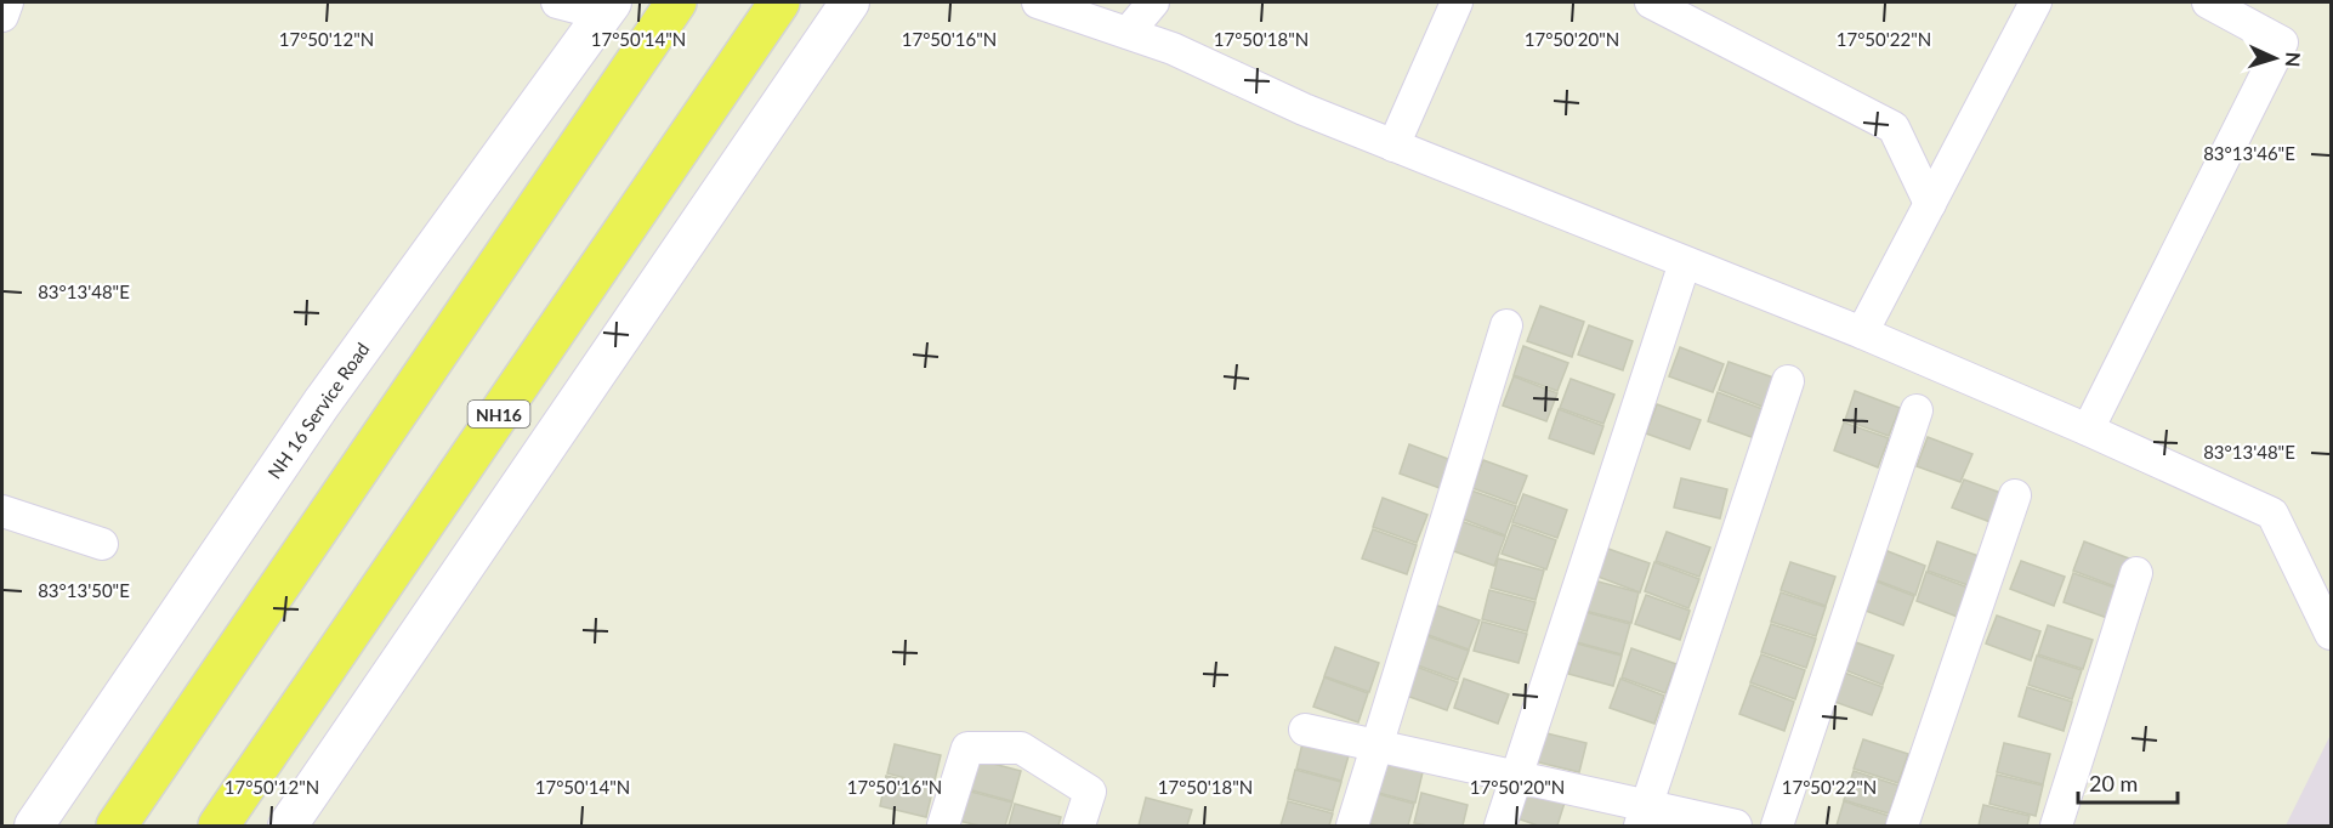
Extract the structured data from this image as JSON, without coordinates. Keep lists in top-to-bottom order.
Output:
{
  "streets": {
    "highway": ["NH16"],
    "street": ["NH 16 Service Road"]
  },
  "scale_bar": "20 m",
  "north": "right",
  "coordinates": [
    "17°50'12\"N",
    "17°50'14\"N",
    "17°50'16\"N",
    "17°50'18\"N",
    "17°50'20\"N",
    "17°50'22\"N",
    "83°13'46\"E",
    "83°13'48\"E",
    "83°13'50\"E"
  ]
}
